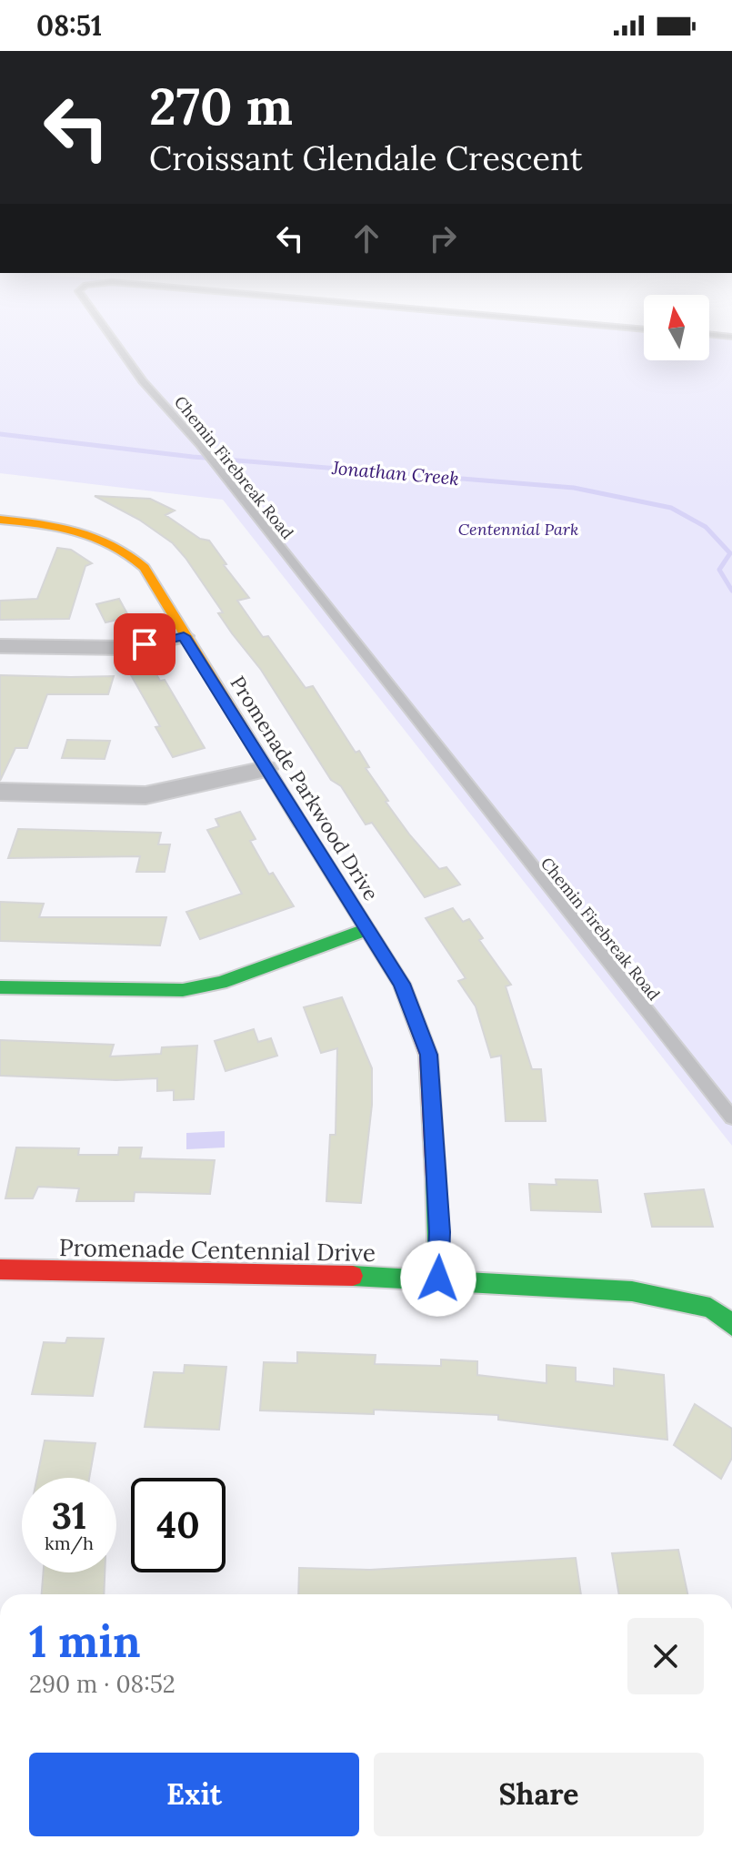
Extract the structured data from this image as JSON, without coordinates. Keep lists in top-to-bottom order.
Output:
{
  "streets": {
    "street": ["Promenade Parkwood Drive", "Promenade Centennial Drive"],
    "lane": ["Chemin Firebreak Road"]
  },
  "crossings": [
    ["Promenade Parkwood Drive", "Promenade Centennial Drive"]
  ],
  "water": ["Jonathan Creek"],
  "parks": ["Centennial Park"],
  "north": "top",
  "page": {
    "status": "08:51",
    "turn": ["270 m", "Croissant Glendale Crescent"],
    "speed": "31 km/h",
    "limit": "40",
    "heading": ["1 min", "290 m · 08:52"],
    "buttons": ["Exit", "Share"]
  }
}
